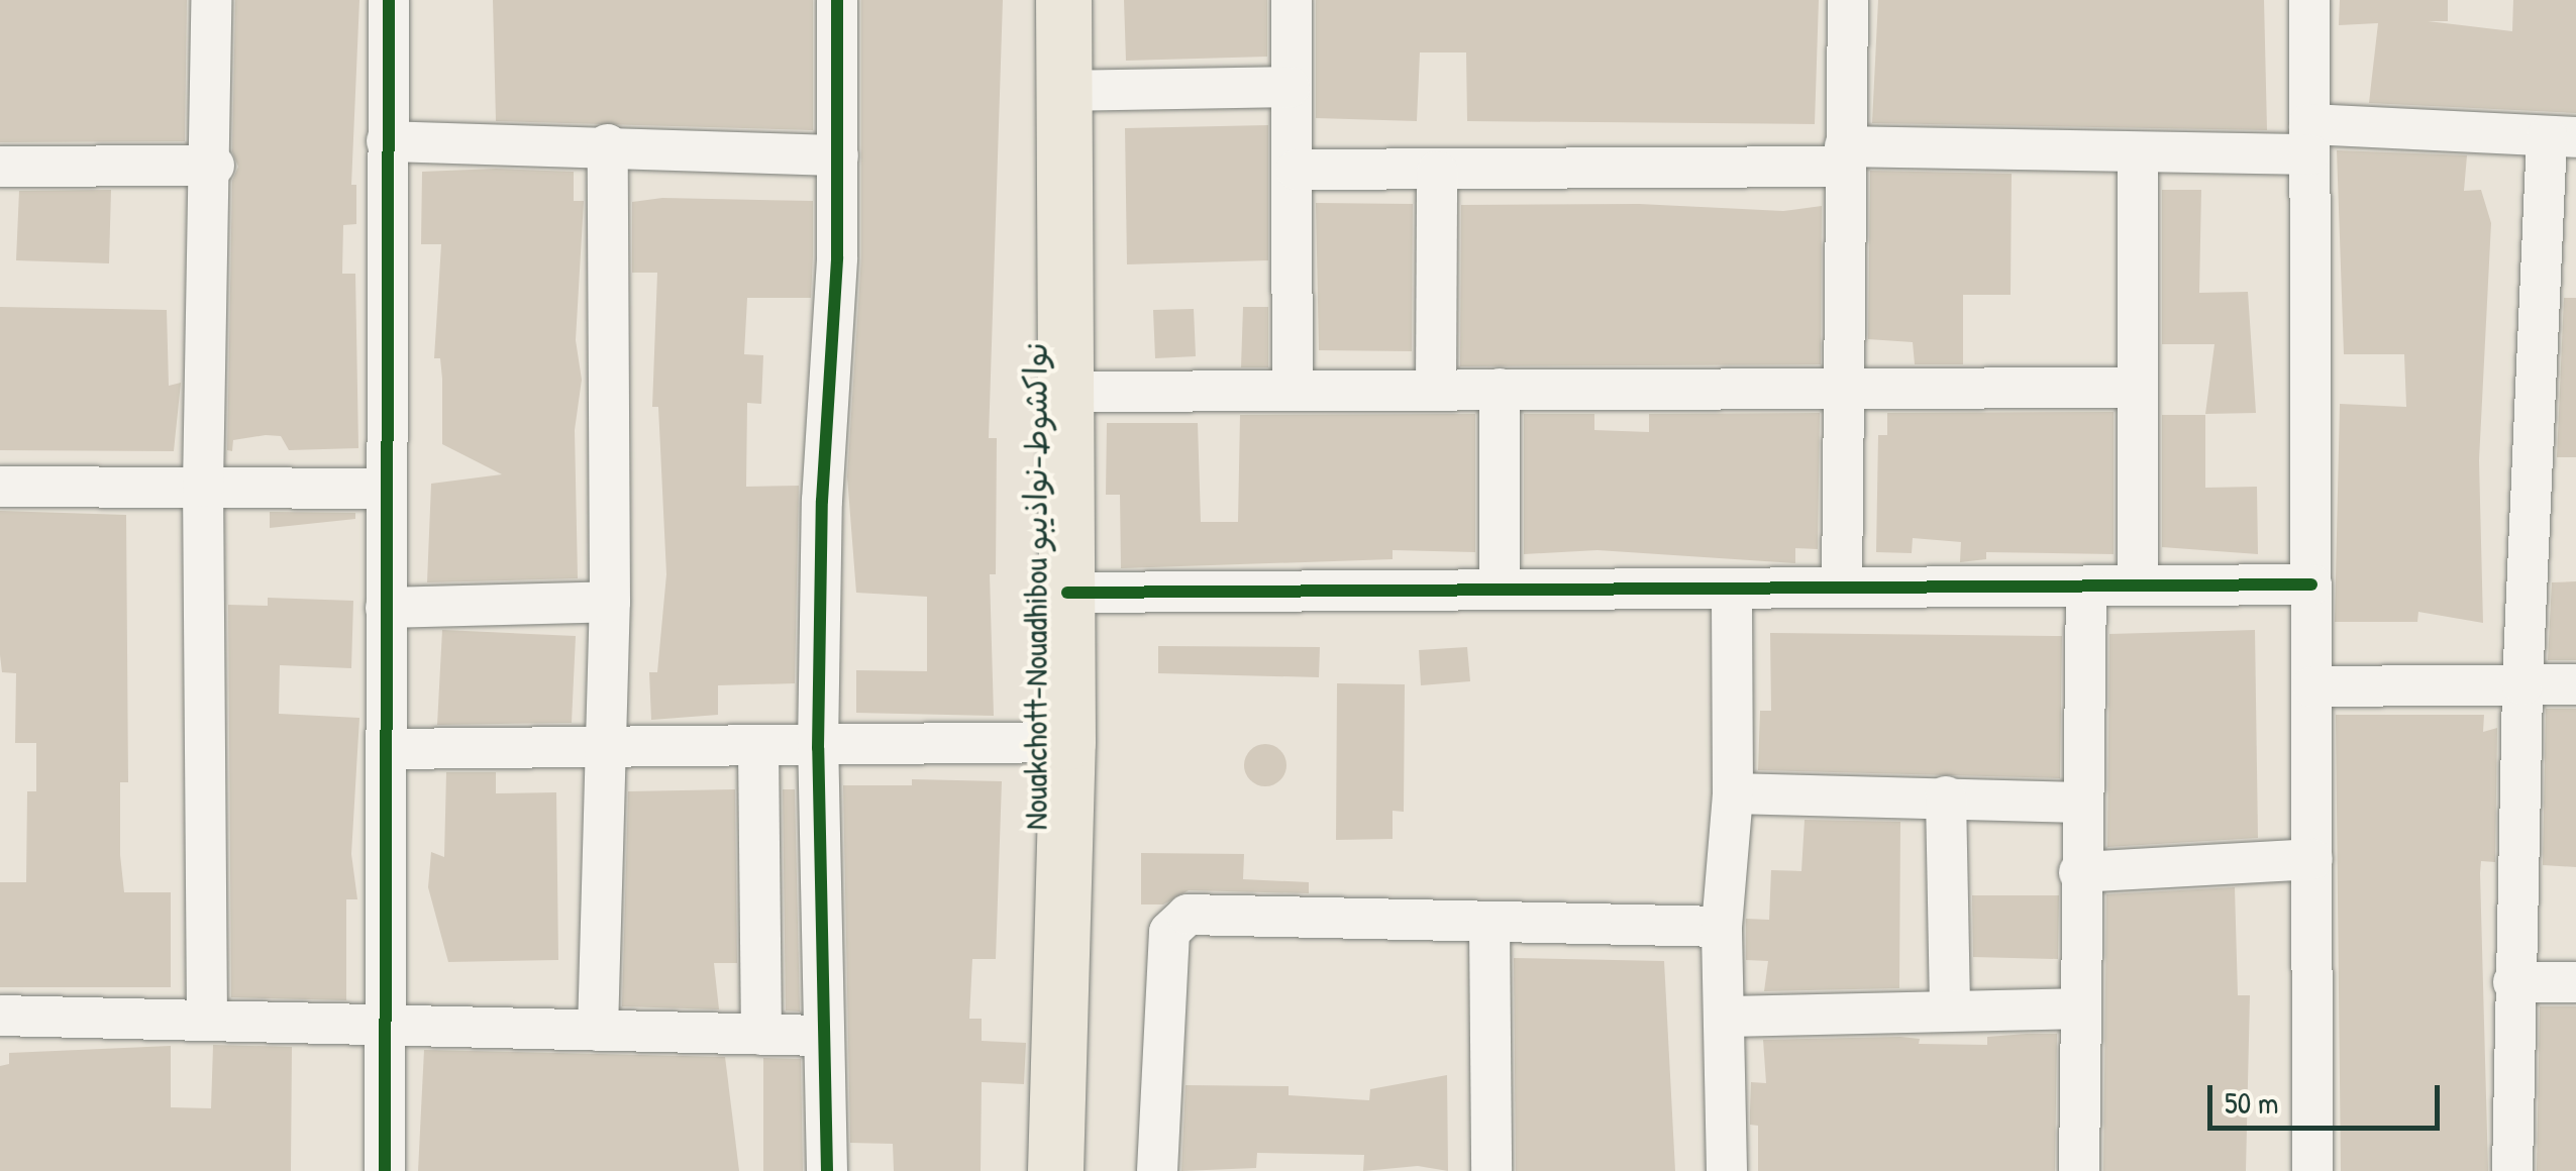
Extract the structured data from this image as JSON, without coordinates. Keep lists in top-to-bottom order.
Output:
{
  "streets": {
    "highway": ["Nouakchott-Nouadhibou نواكشوط-نواذيبو"]
  },
  "scale_bar": "50 m"
}
